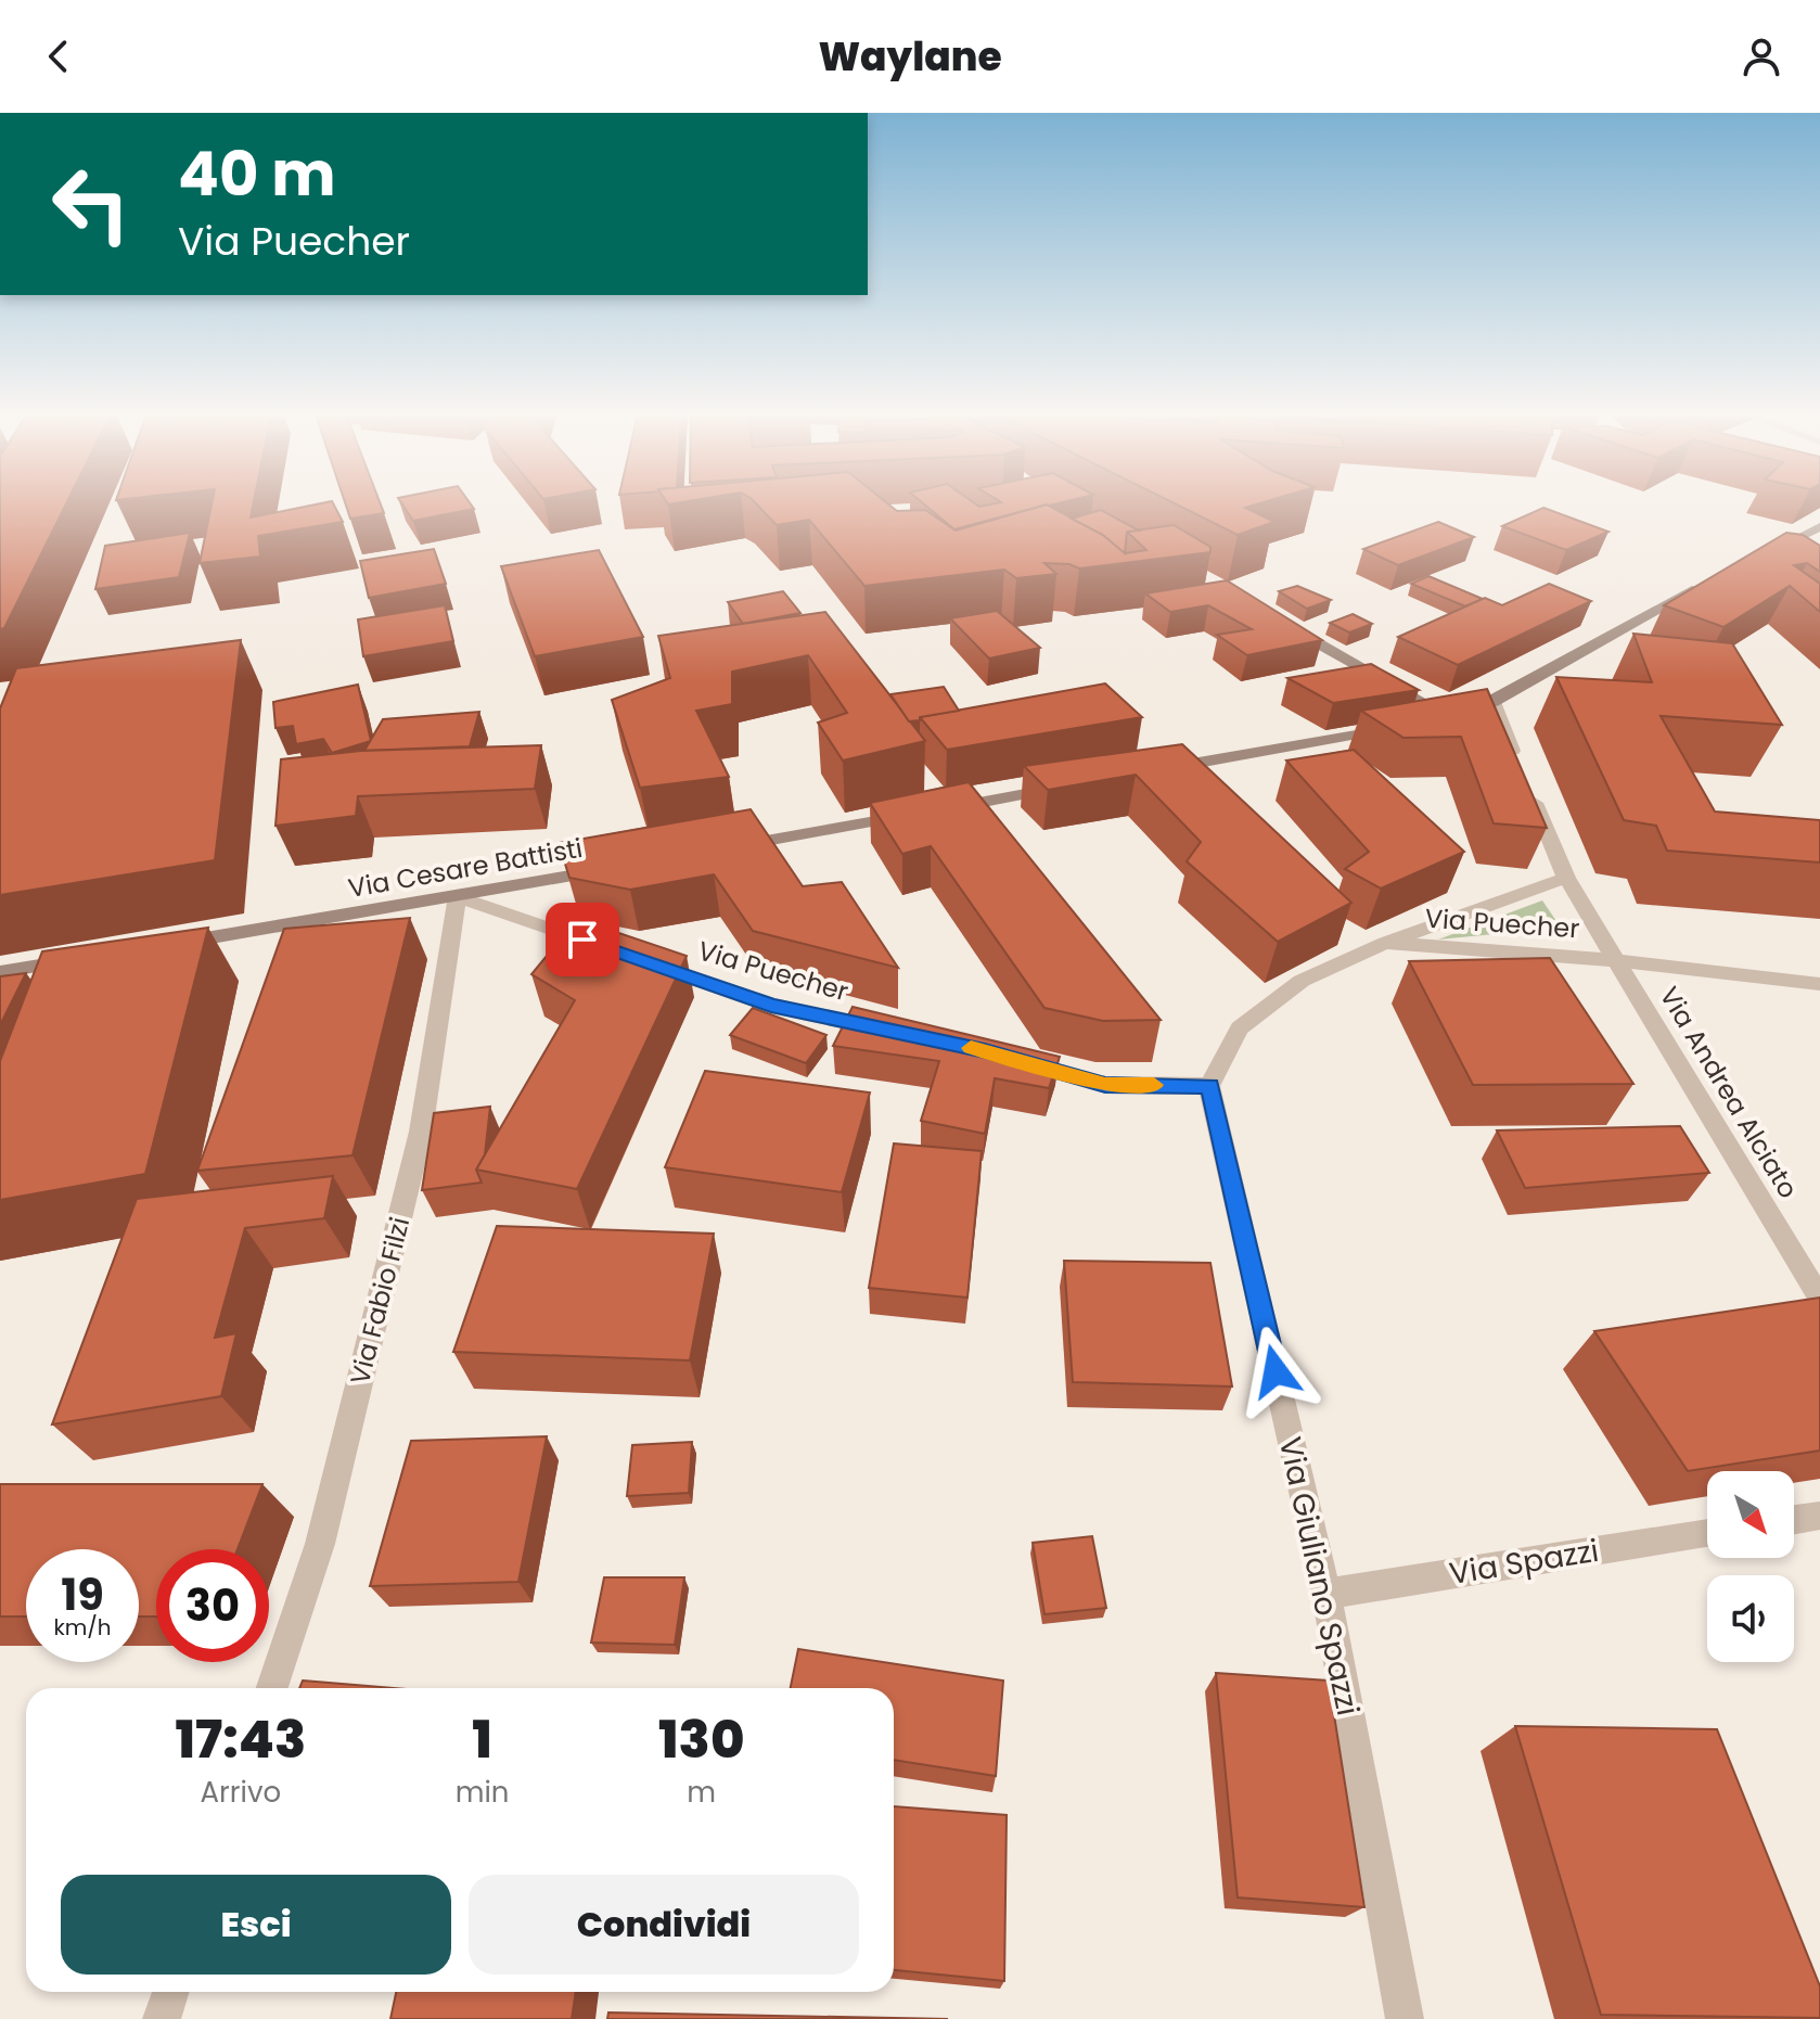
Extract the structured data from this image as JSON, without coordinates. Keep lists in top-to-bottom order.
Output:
{
  "streets": {
    "street": [
      "Via Cesare Battisti",
      "Via Puecher",
      "Via Andrea Alciato",
      "Via Fabio Filzi",
      "Via Spazzi",
      "Via Giuliano Spazzi"
    ]
  },
  "crossings": [
    ["Via Cesare Battisti", "Via Fabio Filzi"],
    ["Via Puecher", "Via Andrea Alciato"],
    ["Via Puecher", "Via Giuliano Spazzi"],
    ["Via Spazzi", "Via Giuliano Spazzi"]
  ],
  "north": "bottom right",
  "page": {
    "header": "Waylane",
    "turn": ["40 m", "Via Puecher"],
    "speed": "19 km/h",
    "limit": "30",
    "eta": [
      "17:43",
      "Arrivo",
      "1",
      "min",
      "130",
      "m"
    ],
    "buttons": ["Esci", "Condividi"]
  }
}
